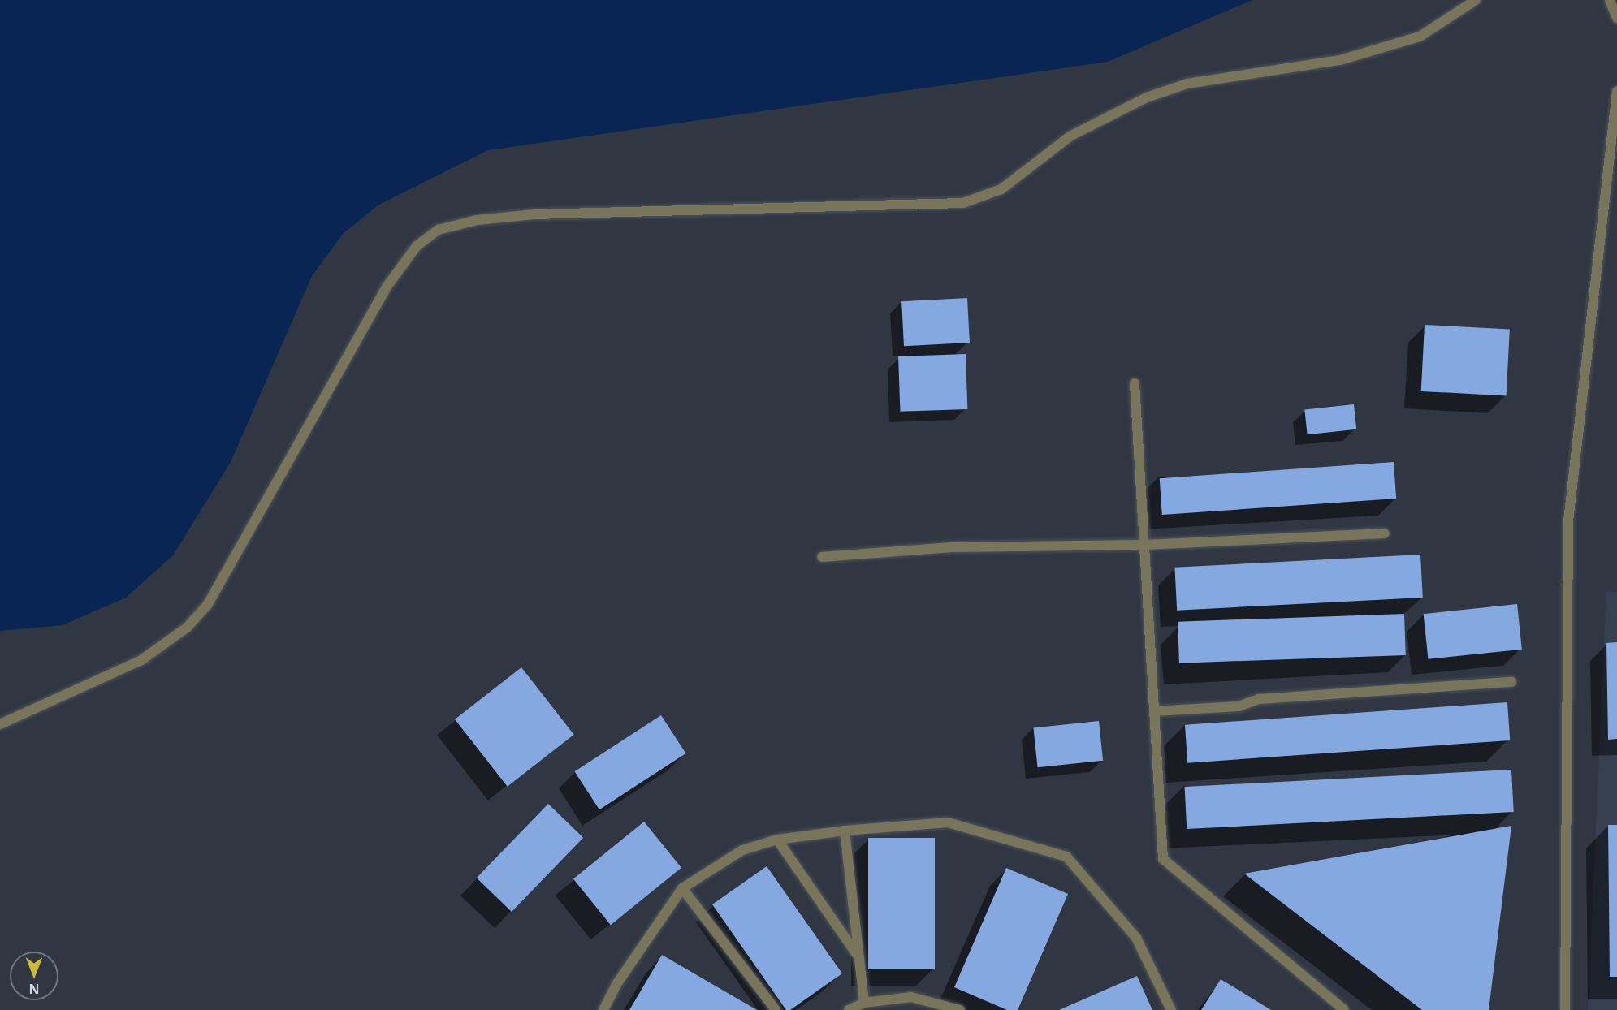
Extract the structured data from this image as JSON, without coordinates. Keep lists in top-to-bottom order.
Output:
{
  "north": "bottom"
}
